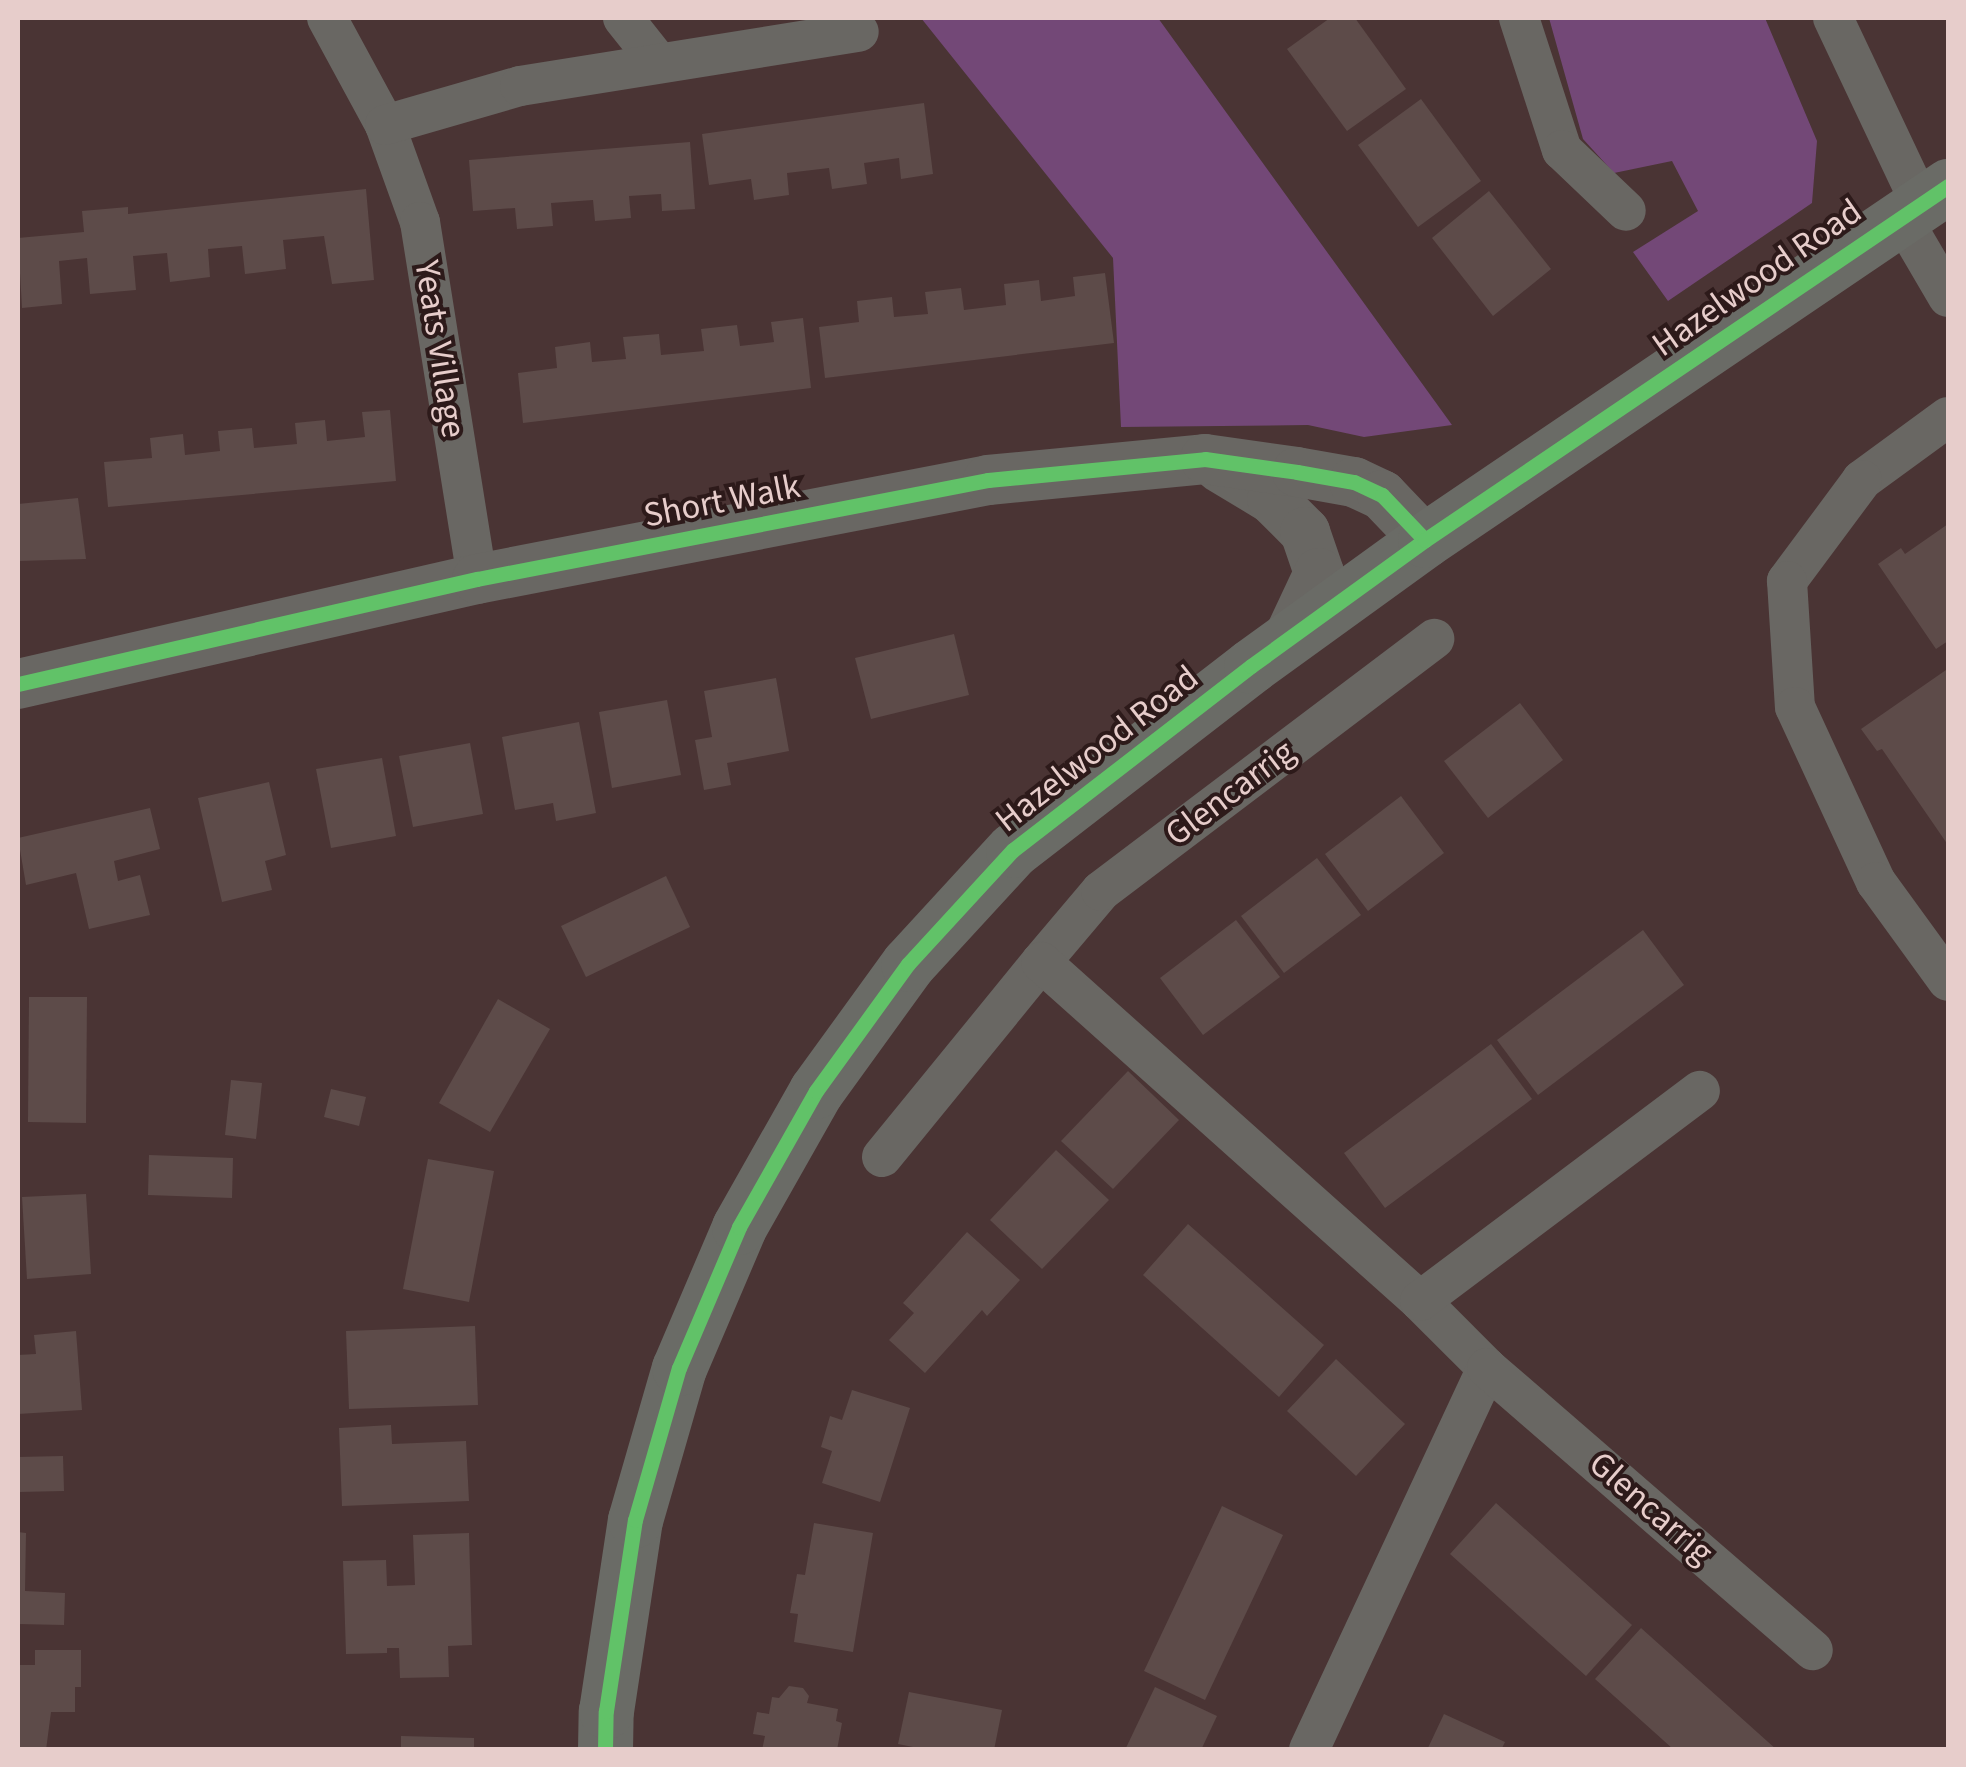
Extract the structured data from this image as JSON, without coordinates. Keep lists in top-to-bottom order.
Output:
{
  "streets": {
    "main road": ["Hazelwood Road"],
    "street": ["Yeats Village", "Short Walk", "Glencarrig"]
  },
  "crossings": [
    ["Hazelwood Road", "Short Walk"],
    ["Yeats Village", "Short Walk"]
  ]
}
